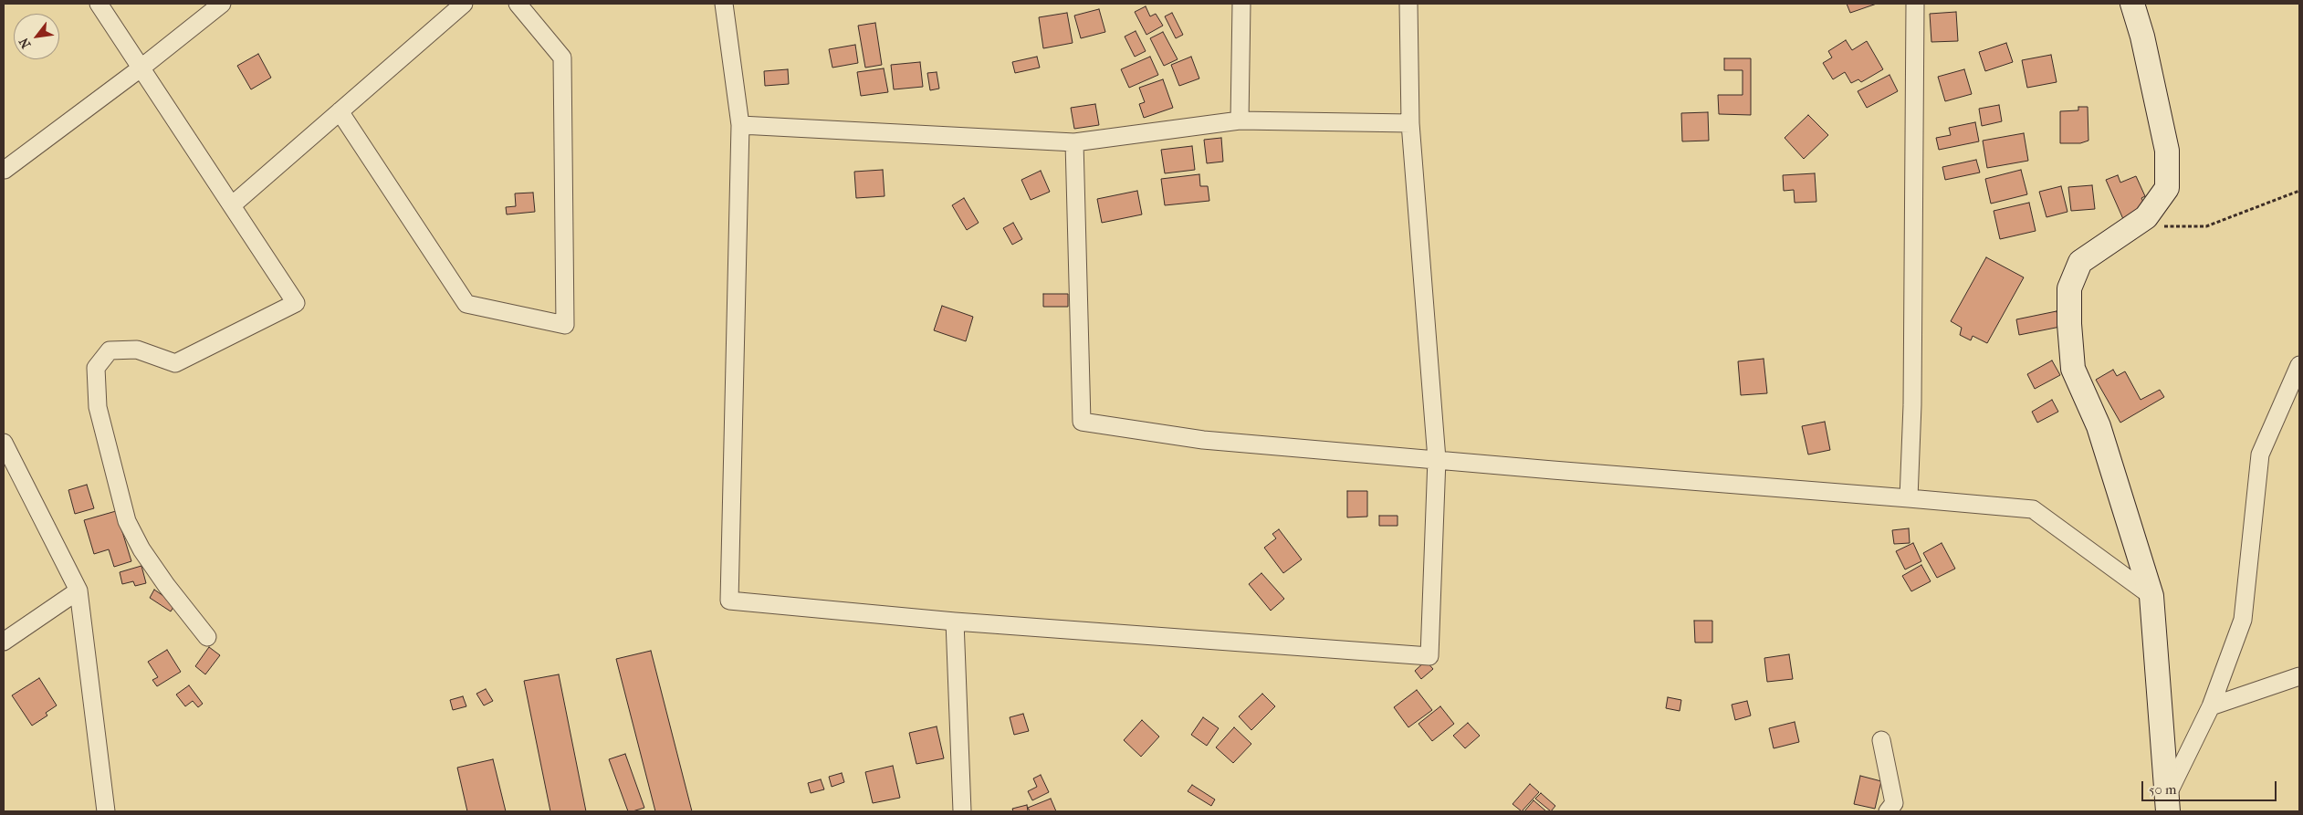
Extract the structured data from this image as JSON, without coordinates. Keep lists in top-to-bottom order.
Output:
{
  "scale_bar": "50 m",
  "north": "bottom left"
}
